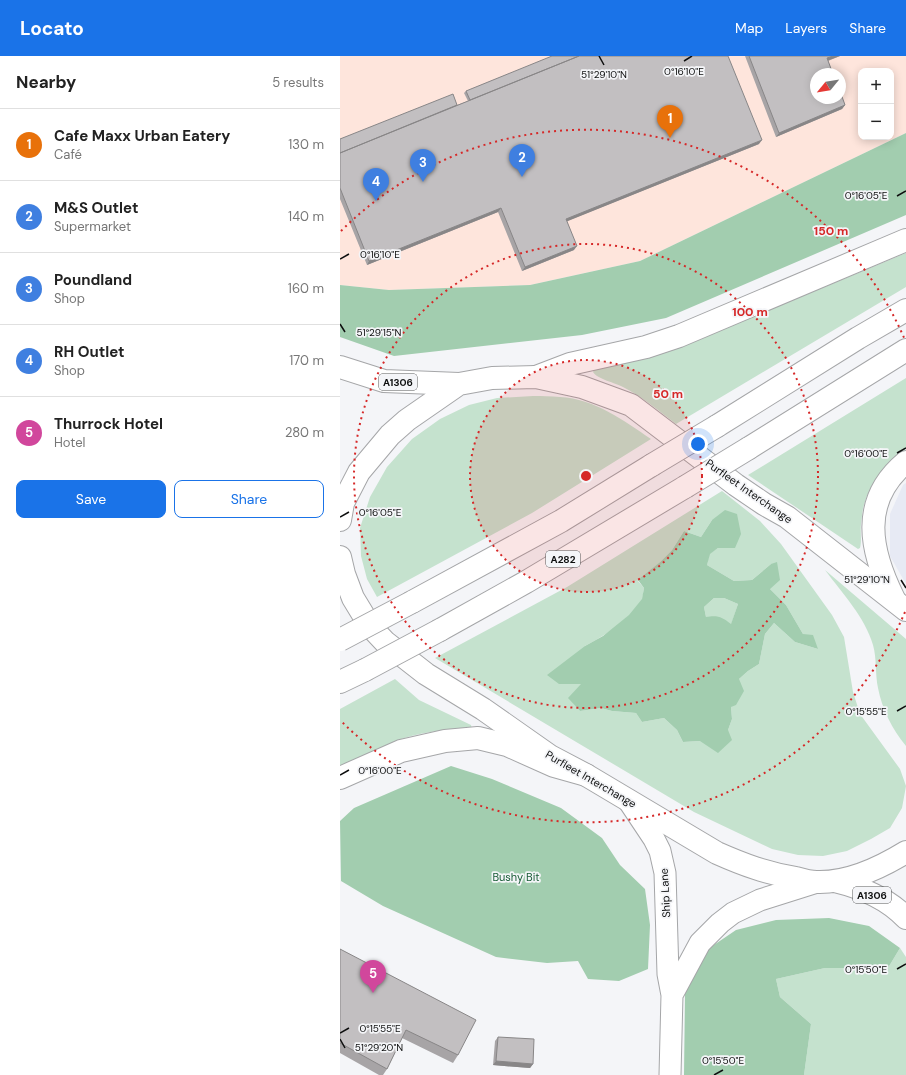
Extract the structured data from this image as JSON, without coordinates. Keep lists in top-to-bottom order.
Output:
{
  "streets": {
    "main road": ["A1306", "Purfleet Interchange", "A282"],
    "street": ["Ship Lane"]
  },
  "crossings": [
    ["A1306", "Purfleet Interchange"],
    ["A1306", "Ship Lane"],
    ["Purfleet Interchange", "Ship Lane"]
  ],
  "parks": ["Bushy Bit"],
  "north": "bottom left",
  "page": {
    "header": "Locato",
    "nav": ["Map", "Layers", "Share"],
    "heading": ["Nearby", "5 results"],
    "map_buttons": ["+", "−"],
    "pins": [
      "1",
      "2",
      "3",
      "4",
      "5"
    ],
    "list": [
      {
        "mark": "1",
        "name": "Cafe Maxx Urban Eatery",
        "note": "Café",
        "value": "130 m"
      },
      {
        "mark": "2",
        "name": "M&S Outlet",
        "note": "Supermarket",
        "value": "140 m"
      },
      {
        "mark": "3",
        "name": "Poundland",
        "note": "Shop",
        "value": "160 m"
      },
      {
        "mark": "4",
        "name": "RH Outlet",
        "note": "Shop",
        "value": "170 m"
      },
      {
        "mark": "5",
        "name": "Thurrock Hotel",
        "note": "Hotel",
        "value": "280 m"
      }
    ],
    "buttons": ["Save", "Share"]
  },
  "coordinates": [
    "0°16'10\"E",
    "51°29'10\"N",
    "0°16'05\"E",
    "51°29'15\"N",
    "0°16'00\"E",
    "0°15'55\"E",
    "0°15'50\"E",
    "51°29'20\"N"
  ],
  "rings": ["150 m", "100 m", "50 m"]
}
